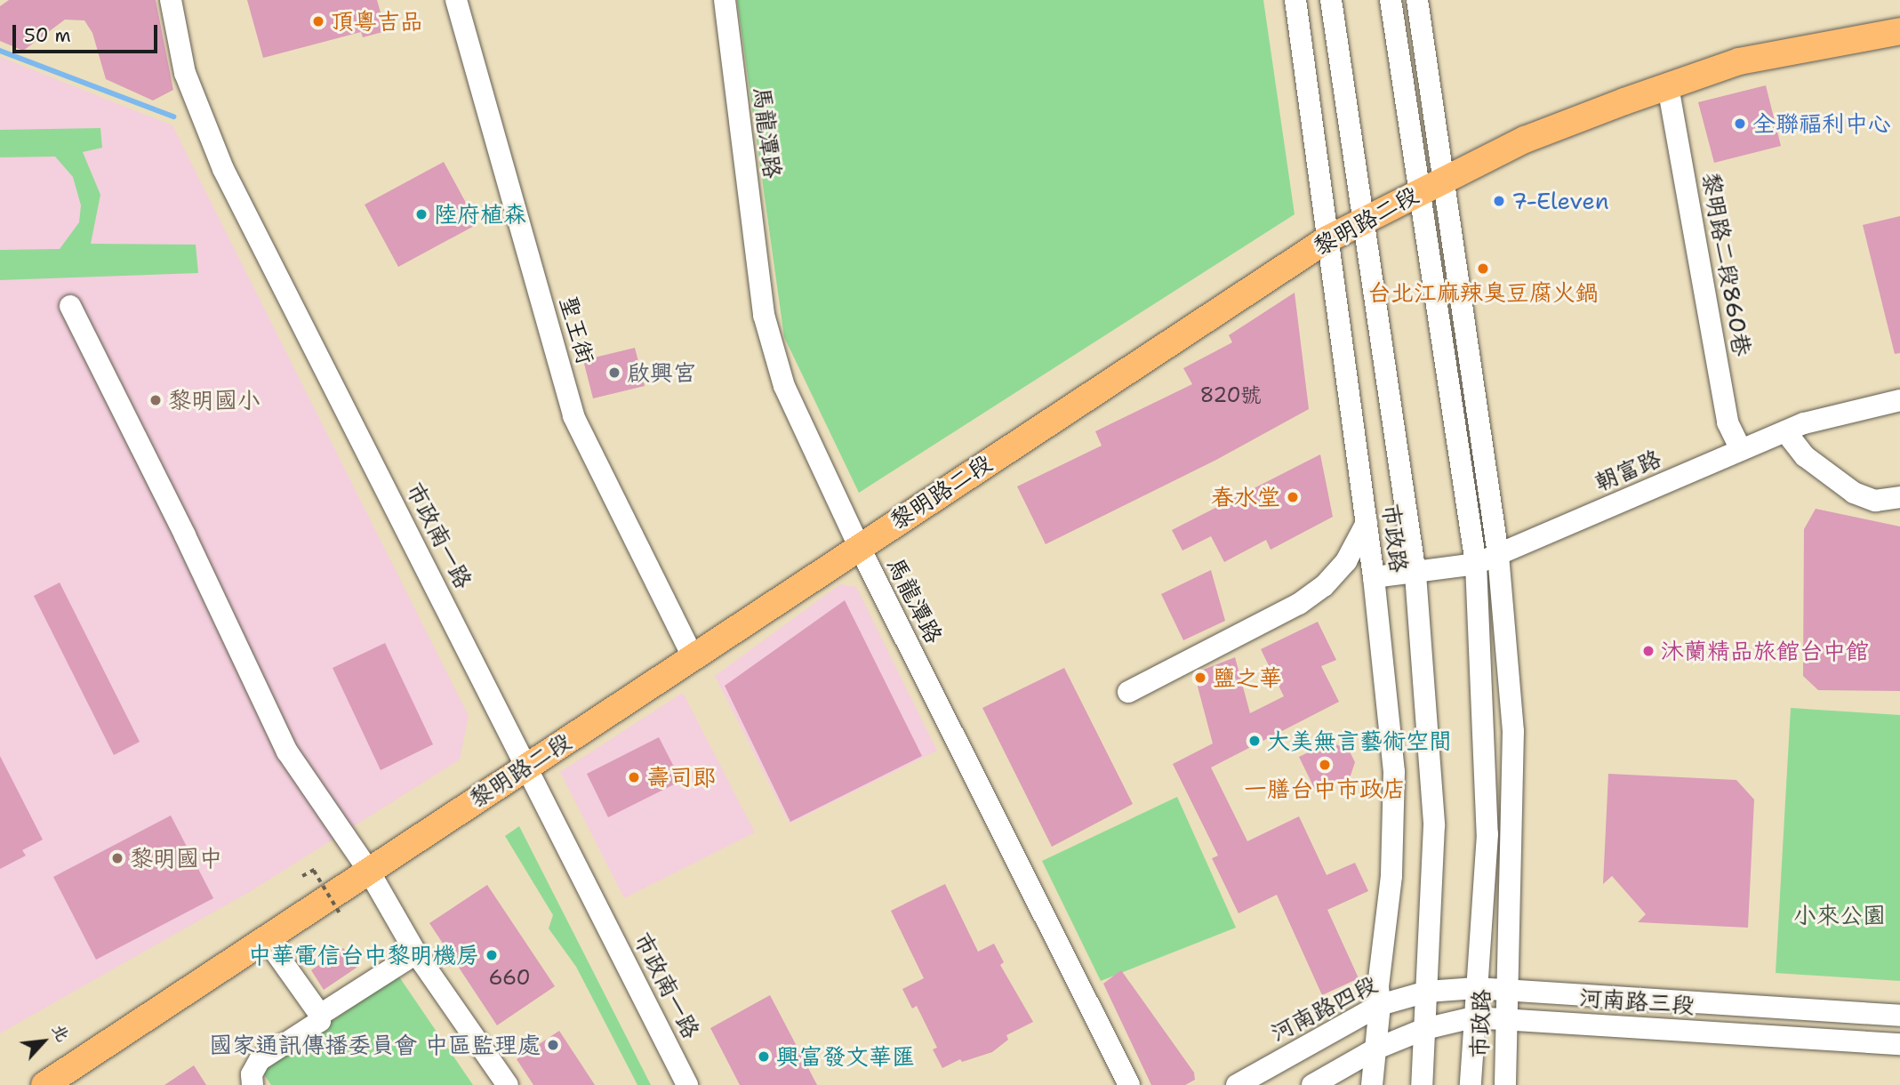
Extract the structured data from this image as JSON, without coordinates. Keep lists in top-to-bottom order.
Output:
{
  "streets": {
    "main road": ["黎明路二段"],
    "street": [
      "馬龍潭路",
      "黎明路二段860巷",
      "聖王街",
      "朝富路",
      "市政南一路",
      "市政路",
      "河南路三段",
      "河南路四段"
    ]
  },
  "crossings": [
    ["馬龍潭路", "黎明路二段"],
    ["黎明路二段", "黎明路二段860巷"],
    ["黎明路二段", "聖王街"],
    ["黎明路二段", "市政南一路"],
    ["黎明路二段", "市政路"],
    ["黎明路二段860巷", "朝富路"],
    ["朝富路", "市政路"],
    ["市政路", "河南路三段"],
    ["市政路", "河南路四段"],
    ["河南路三段", "河南路四段"]
  ],
  "parks": ["小來公園"],
  "places": [
    "頂粵吉品",
    "全聯福利中心",
    "7-Eleven",
    "陸府植森",
    "台北江麻辣臭豆腐火鍋",
    "啟興宮",
    "黎明國小",
    "春水堂",
    "沐蘭精品旅館台中館",
    "鹽之華",
    "大美無言藝術空間",
    "一膳台中市政店",
    "壽司郎",
    "黎明國中",
    "中華電信台中黎明機房",
    "國家通訊傳播委員會 中區監理處",
    "興富發文華匯"
  ],
  "house_numbers": ["820號", "660"],
  "scale_bar": "50 m",
  "north": "top right"
}
